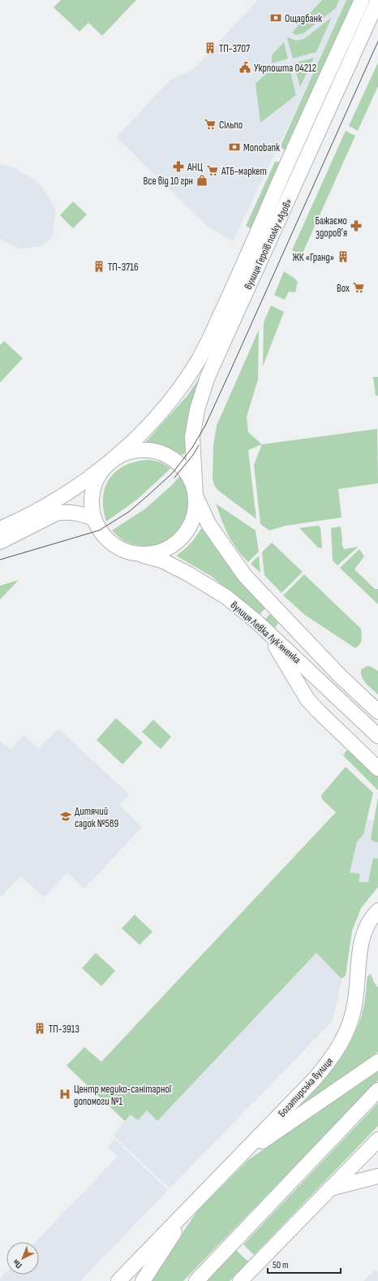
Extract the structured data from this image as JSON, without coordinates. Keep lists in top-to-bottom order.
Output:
{
  "streets": {
    "main road": ["вулиця Героїв полку «Азов»", "вулиця Левка Лукʼяненка", "Богатирська вулиця"]
  },
  "crossings": [
    ["вулиця Героїв полку «Азов»", "вулиця Левка Лукʼяненка"]
  ],
  "places": {
    "bank": ["Ощадбанк", "Monobank"],
    "building": [
      "ТП-3707",
      "ЖК «Гранд»",
      "ТП-3716",
      "ТП-3913"
    ],
    "public building": ["Укрпошта 04212"],
    "supermarket": ["Сільпо", "АТБ-маркет", "Box"],
    "pharmacy": ["АНЦ", "Бажаємо здоров'я"],
    "shop": ["Все від 10 грн"],
    "school or university": ["Дитячий садок №589"],
    "hospital": ["Центр медико-санітарної допомоги №1"]
  },
  "scale_bar": "50 m",
  "north": "bottom left"
}
